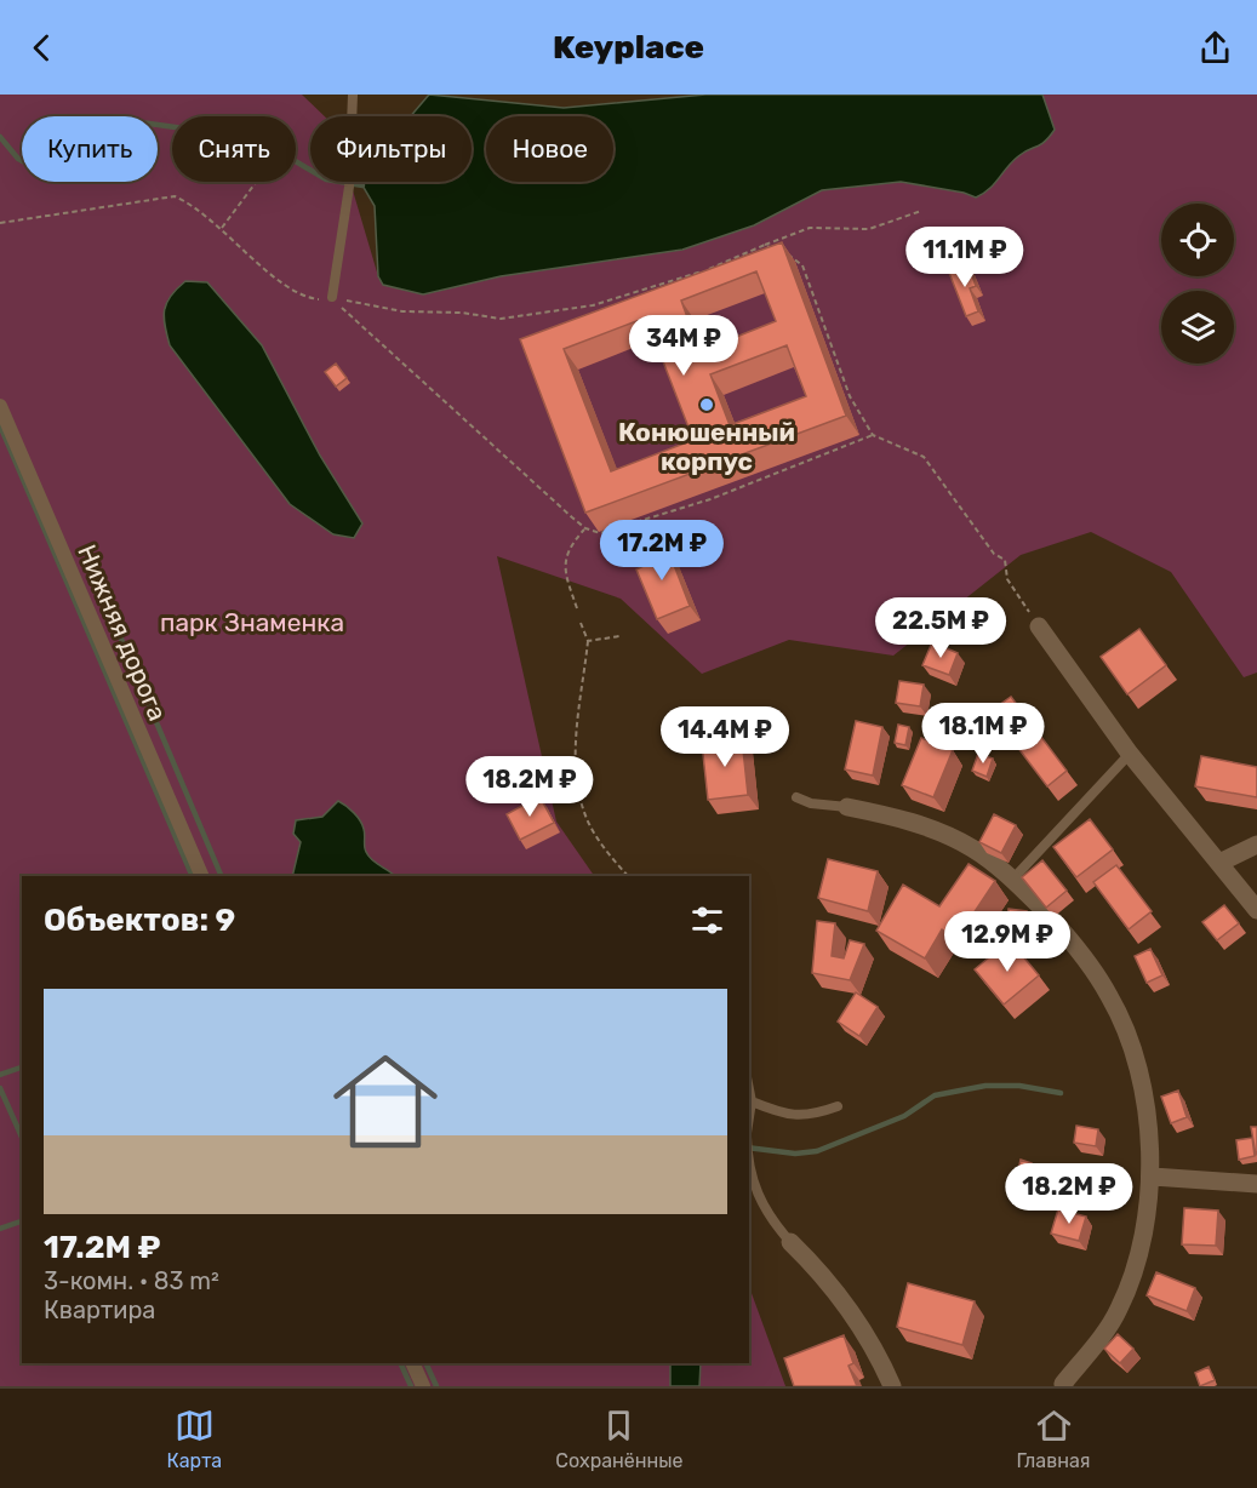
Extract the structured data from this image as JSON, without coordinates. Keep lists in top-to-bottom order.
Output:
{
  "streets": {
    "street": ["Нижняя дорога"]
  },
  "parks": ["парк Знаменка"],
  "places": ["Конюшенный корпус"],
  "page": {
    "header": "Keyplace",
    "chip": [
      "Купить",
      "Снять",
      "Фильтры",
      "Новое"
    ],
    "price": [
      "11.1M ₽",
      "34M ₽",
      "17.2M ₽",
      "22.5M ₽",
      "18.1M ₽",
      "14.4M ₽",
      "18.2M ₽",
      "12.9M ₽",
      "18.2M ₽"
    ],
    "heading": "Объектов: 9",
    "list": [
      {
        "name": "17.2M ₽",
        "note": "3-комн. · 83 m² · Квартира"
      }
    ],
    "tabs": ["Карта", "Сохранённые", "Главная"]
  }
}
